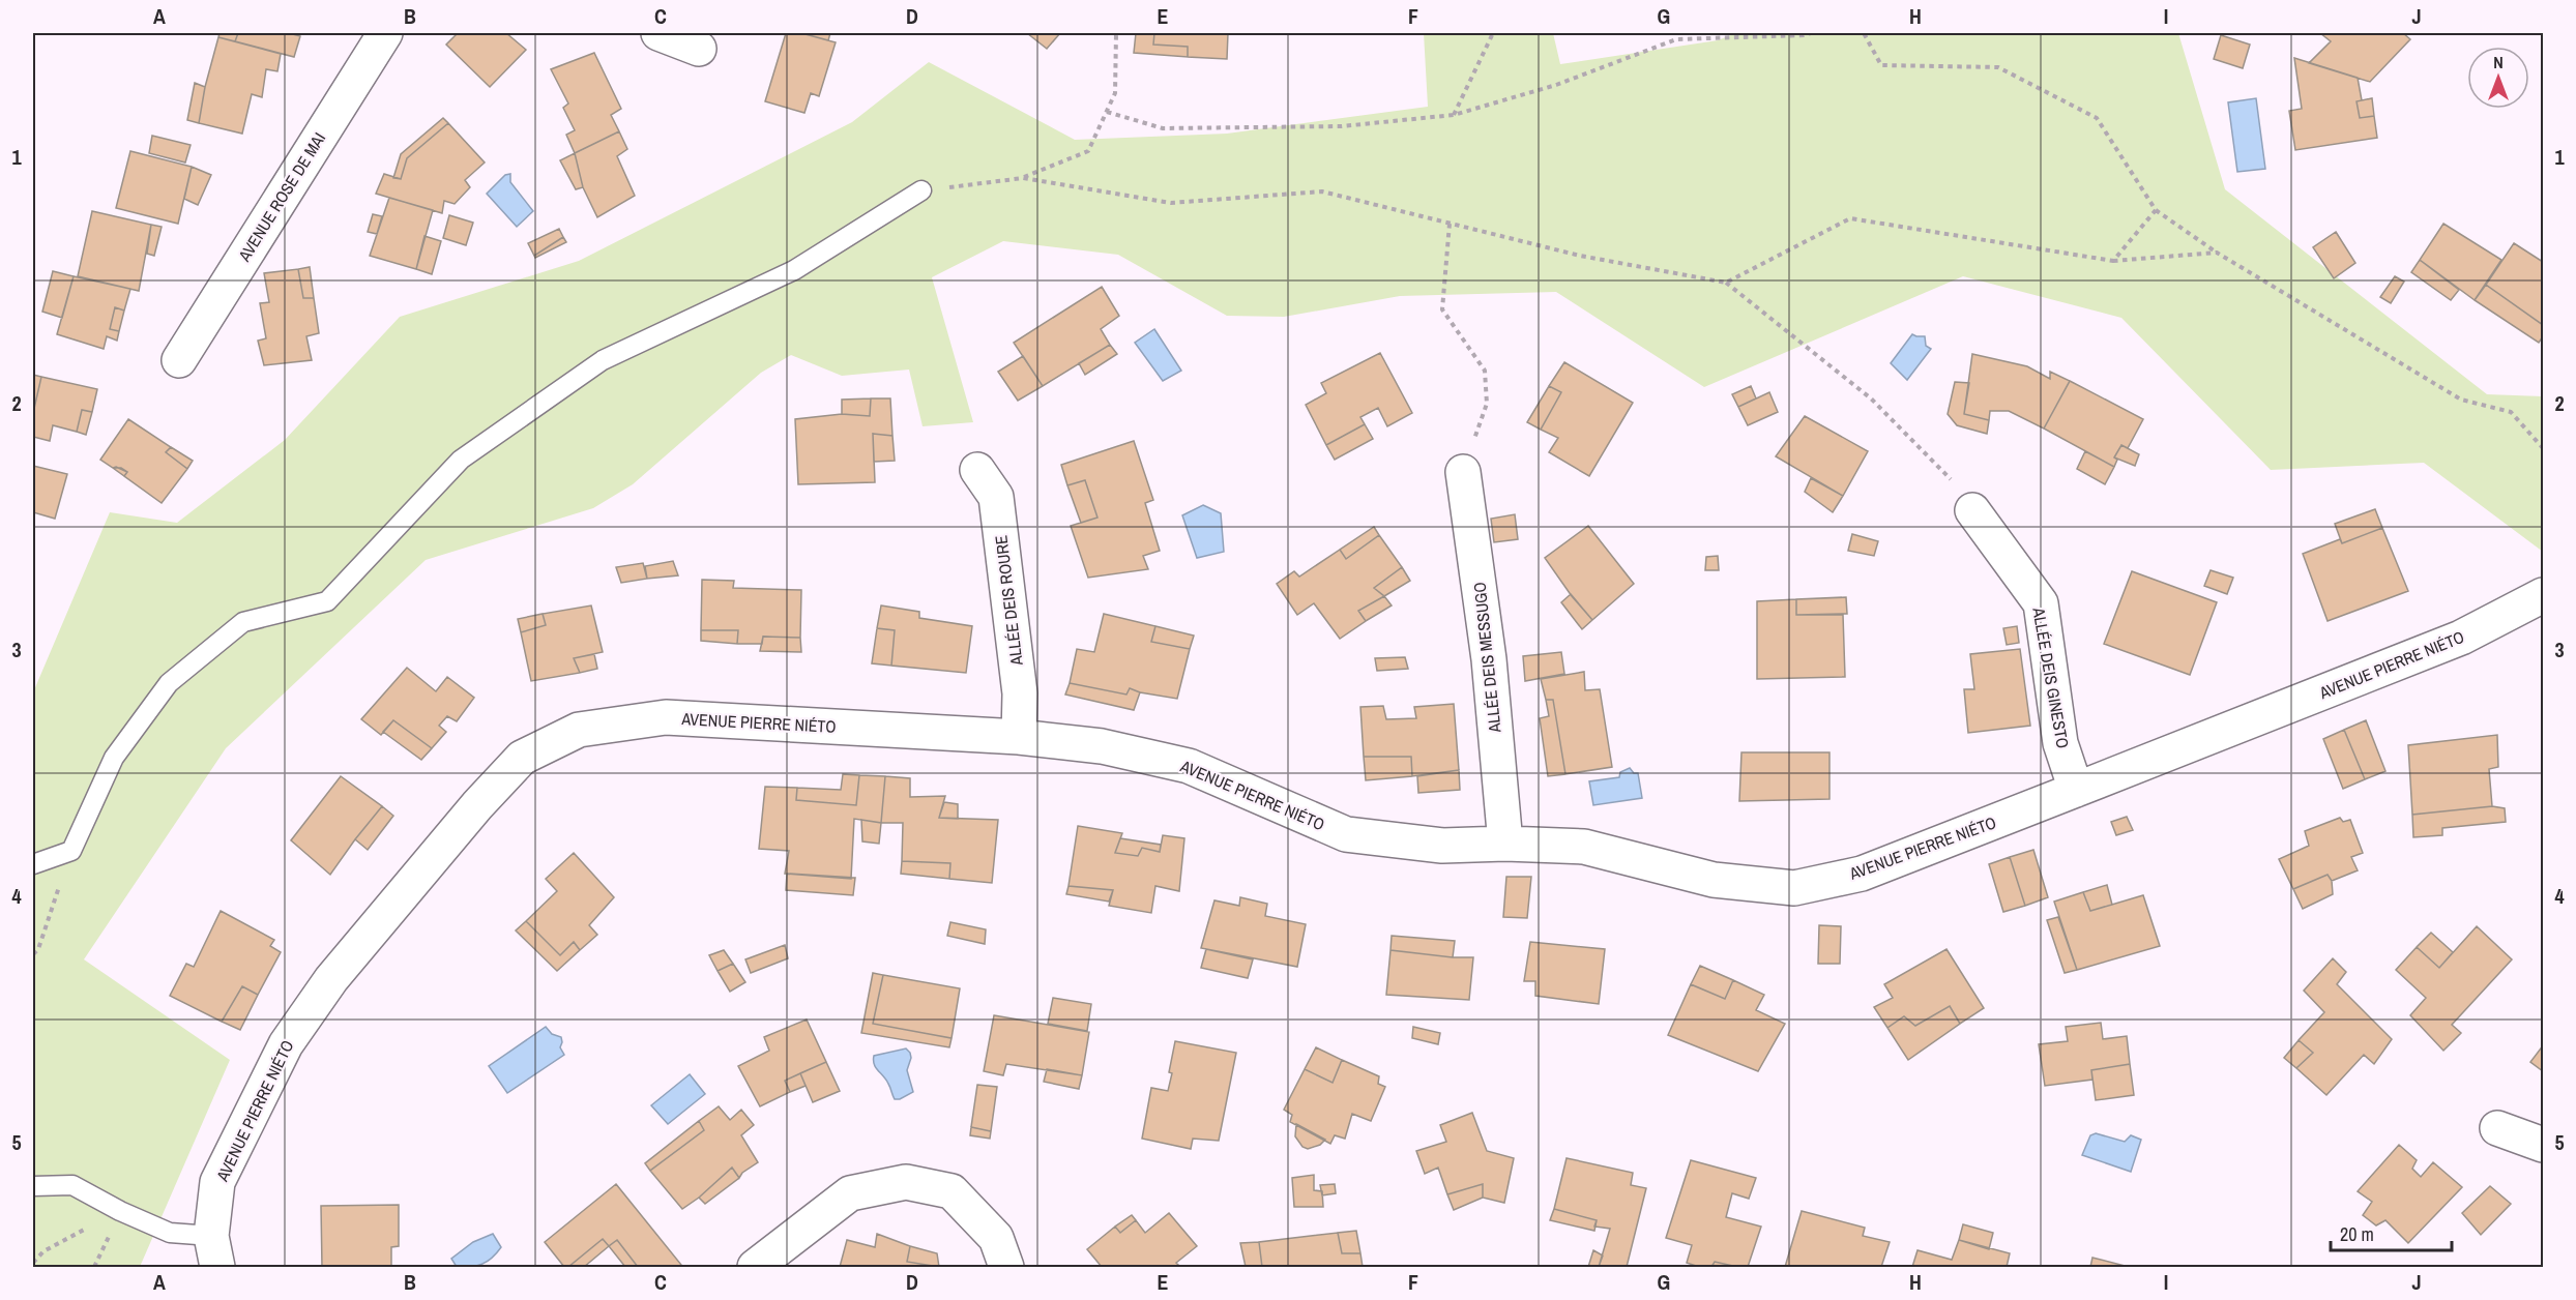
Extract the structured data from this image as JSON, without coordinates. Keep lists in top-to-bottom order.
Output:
{
  "streets": {
    "street": [
      "AVENUE ROSE DE MAI",
      "ALLÉE DEIS ROURE",
      "ALLÉE DEIS MESSUGO",
      "AVENUE PIERRE NIÉTO",
      "ALLÉE DEIS GINESTO"
    ]
  },
  "crossings": [
    ["ALLÉE DEIS ROURE", "AVENUE PIERRE NIÉTO"],
    ["ALLÉE DEIS MESSUGO", "AVENUE PIERRE NIÉTO"],
    ["AVENUE PIERRE NIÉTO", "ALLÉE DEIS GINESTO"]
  ],
  "scale_bar": "20 m",
  "north": "top",
  "grid": {
    "columns": [
      "A",
      "B",
      "C",
      "D",
      "E",
      "F",
      "G",
      "H",
      "I",
      "J"
    ],
    "rows": [
      "1",
      "2",
      "3",
      "4",
      "5"
    ]
  }
}
